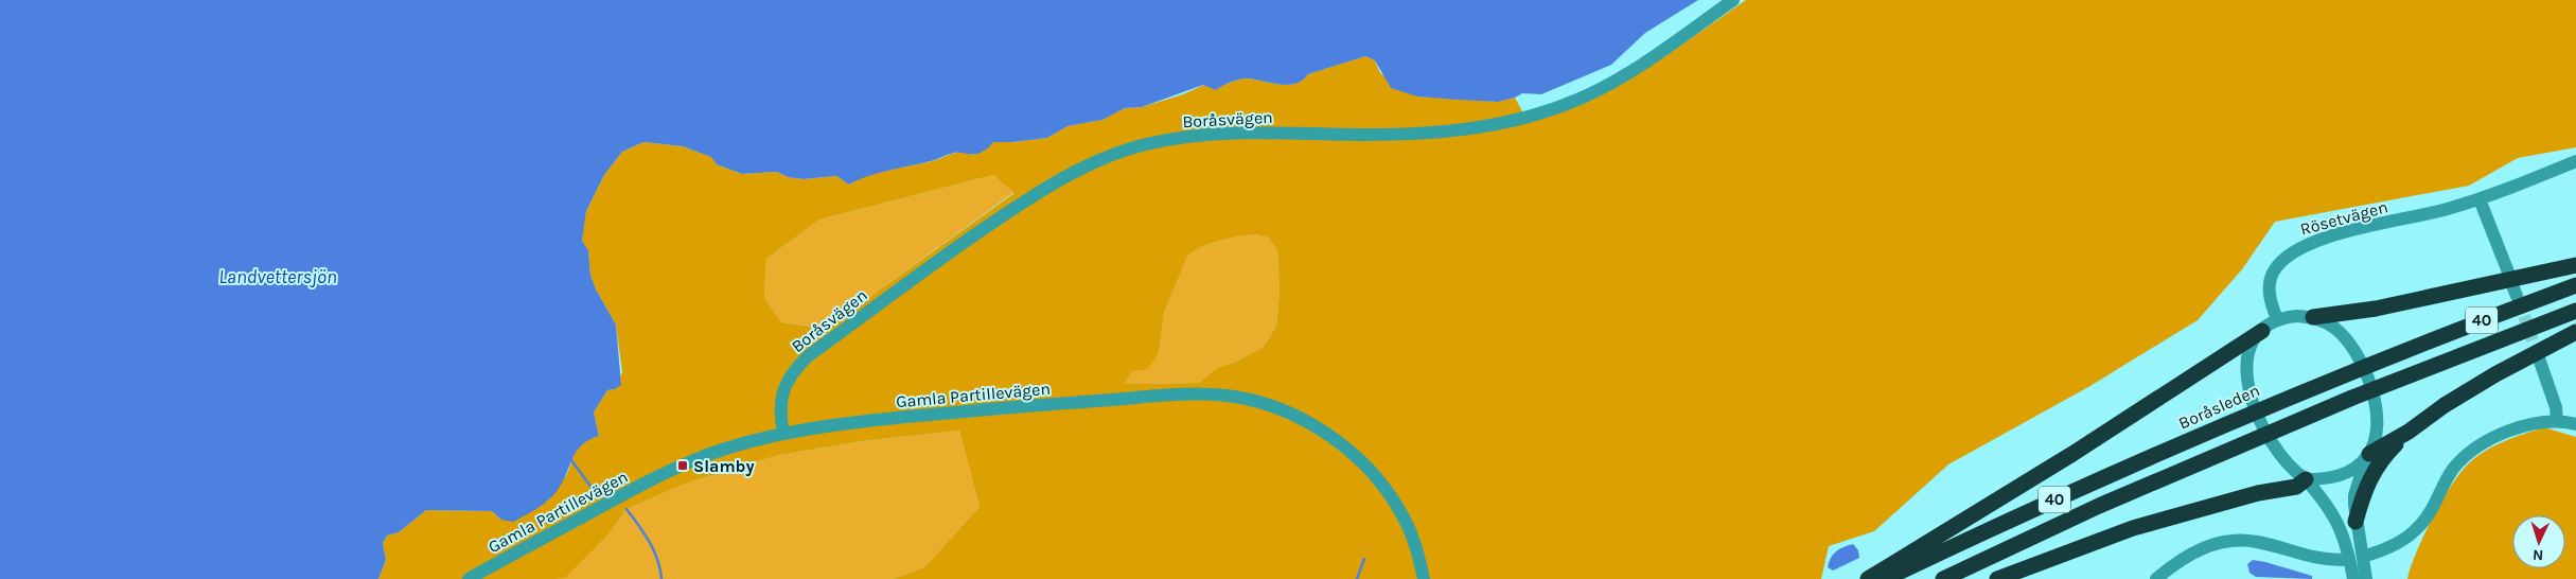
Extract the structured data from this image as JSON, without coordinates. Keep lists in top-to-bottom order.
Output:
{
  "streets": {
    "highway": ["40", "Boråsleden"],
    "street": ["Boråsvägen", "Rösetvägen", "Gamla Partillevägen"]
  },
  "crossings": [
    ["Boråsvägen", "Gamla Partillevägen"]
  ],
  "water": ["Landvettersjön"],
  "places": {
    "transit": ["Slamby"]
  },
  "north": "bottom"
}
